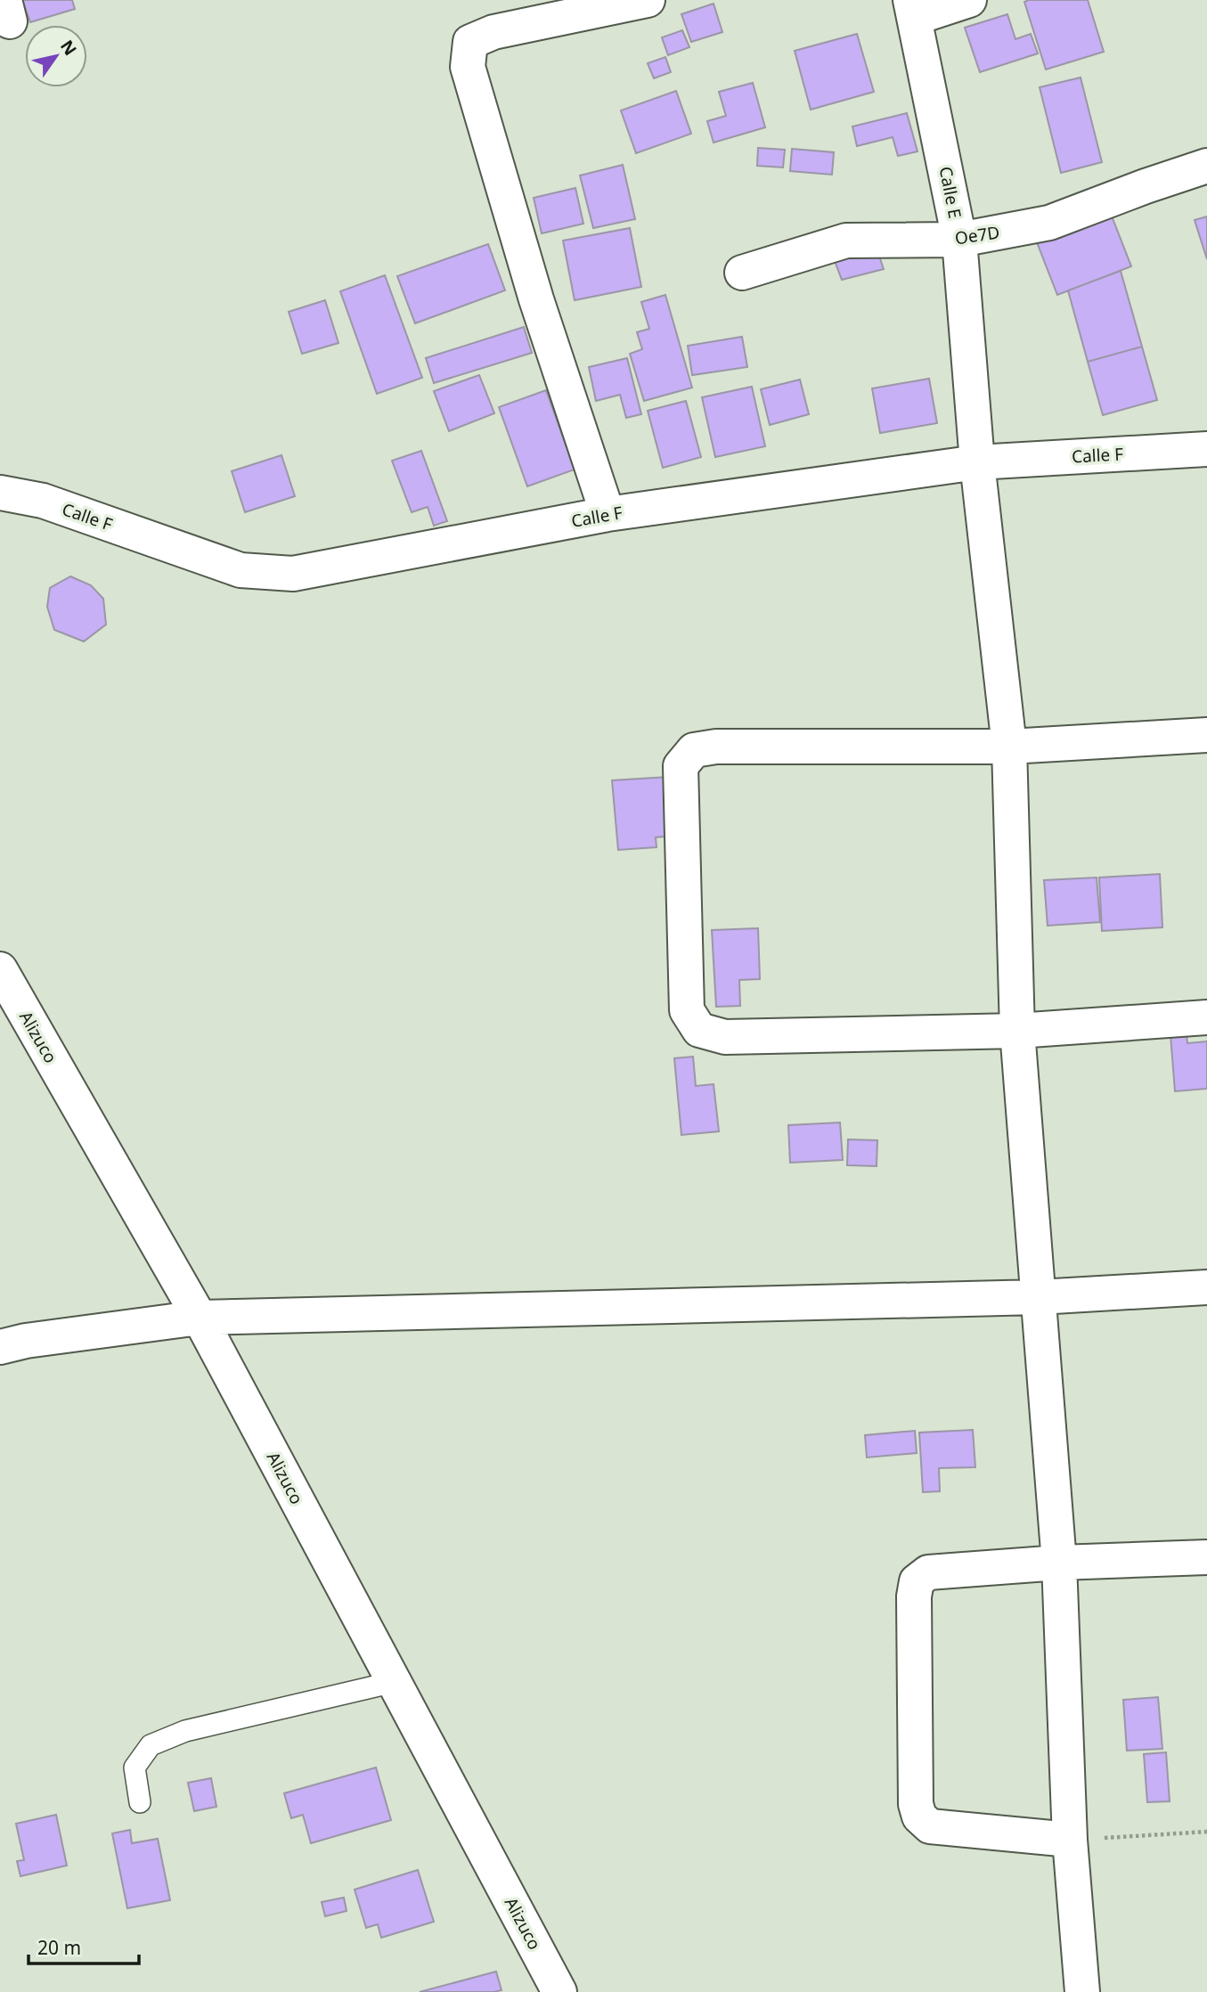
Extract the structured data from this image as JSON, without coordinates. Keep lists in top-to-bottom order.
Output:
{
  "streets": {
    "street": [
      "Calle E",
      "Oe7D",
      "Calle F",
      "Alizuco"
    ]
  },
  "crossings": [
    ["Calle E", "Oe7D"],
    ["Calle E", "Calle F"]
  ],
  "scale_bar": "20 m",
  "north": "top right"
}
